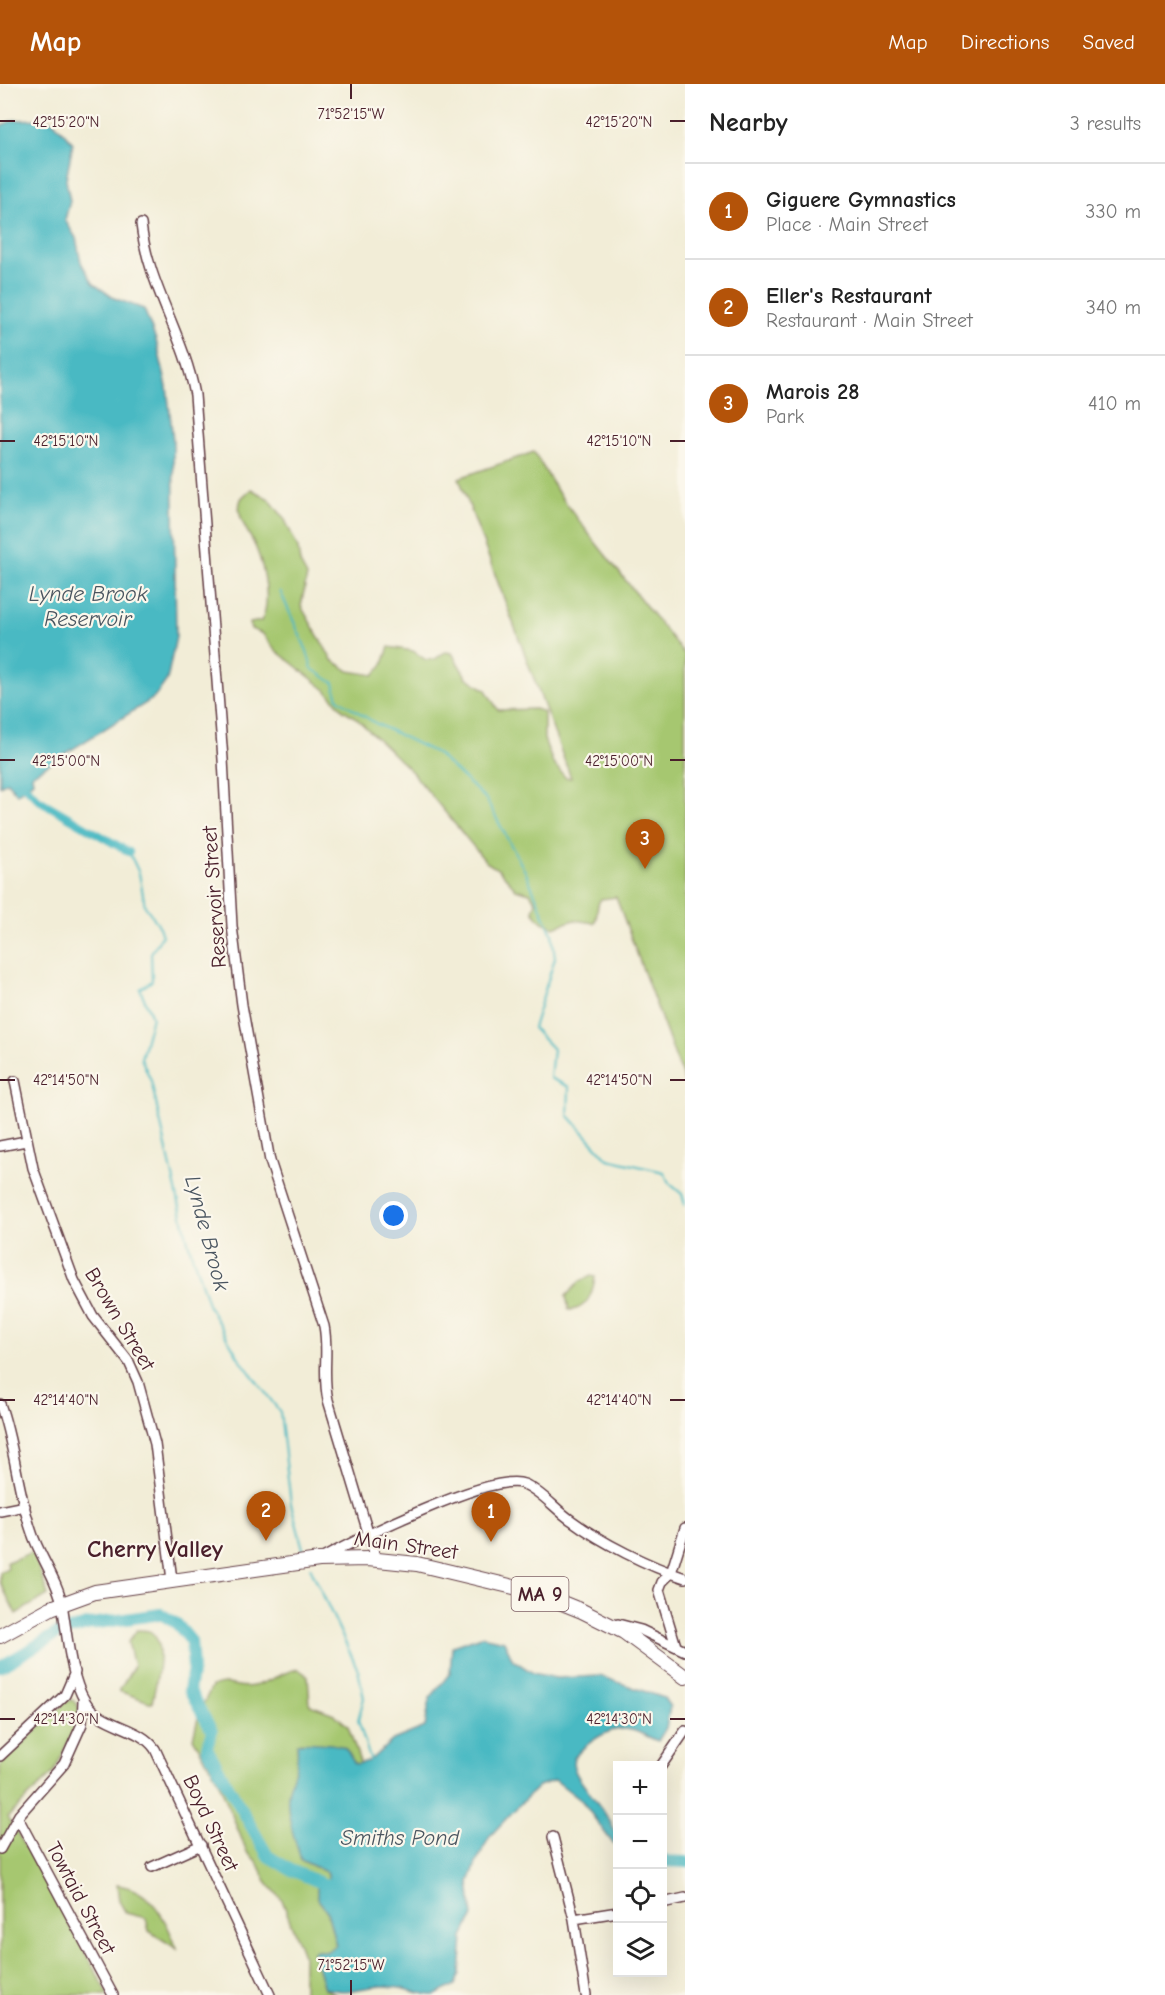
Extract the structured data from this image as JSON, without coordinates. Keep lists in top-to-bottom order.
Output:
{
  "streets": {
    "highway": ["Main Street", "MA 9"],
    "street": [
      "Reservoir Street",
      "Brown Street",
      "Boyd Street",
      "Towtaid Street"
    ]
  },
  "crossings": [
    ["Reservoir Street", "Main Street"],
    ["Brown Street", "Main Street"]
  ],
  "districts": ["Cherry Valley"],
  "water": ["Lynde Brook Reservoir", "Lynde Brook", "Smiths Pond"],
  "page": {
    "header": "Map",
    "nav": ["Map", "Directions", "Saved"],
    "heading": ["Nearby", "3 results"],
    "list": [
      {
        "mark": "1",
        "name": "Giguere Gymnastics",
        "note": "Place · Main Street",
        "value": "330 m"
      },
      {
        "mark": "2",
        "name": "Eller's Restaurant",
        "note": "Restaurant · Main Street",
        "value": "340 m"
      },
      {
        "mark": "3",
        "name": "Marois 28",
        "note": "Park",
        "value": "410 m"
      }
    ],
    "pins": ["3", "2", "1"],
    "map_buttons": ["+", "−"]
  },
  "coordinates": [
    "71°52'15\"W",
    "42°15'20\"N",
    "42°15'10\"N",
    "42°15'00\"N",
    "42°14'50\"N",
    "42°14'40\"N",
    "42°14'30\"N"
  ]
}
